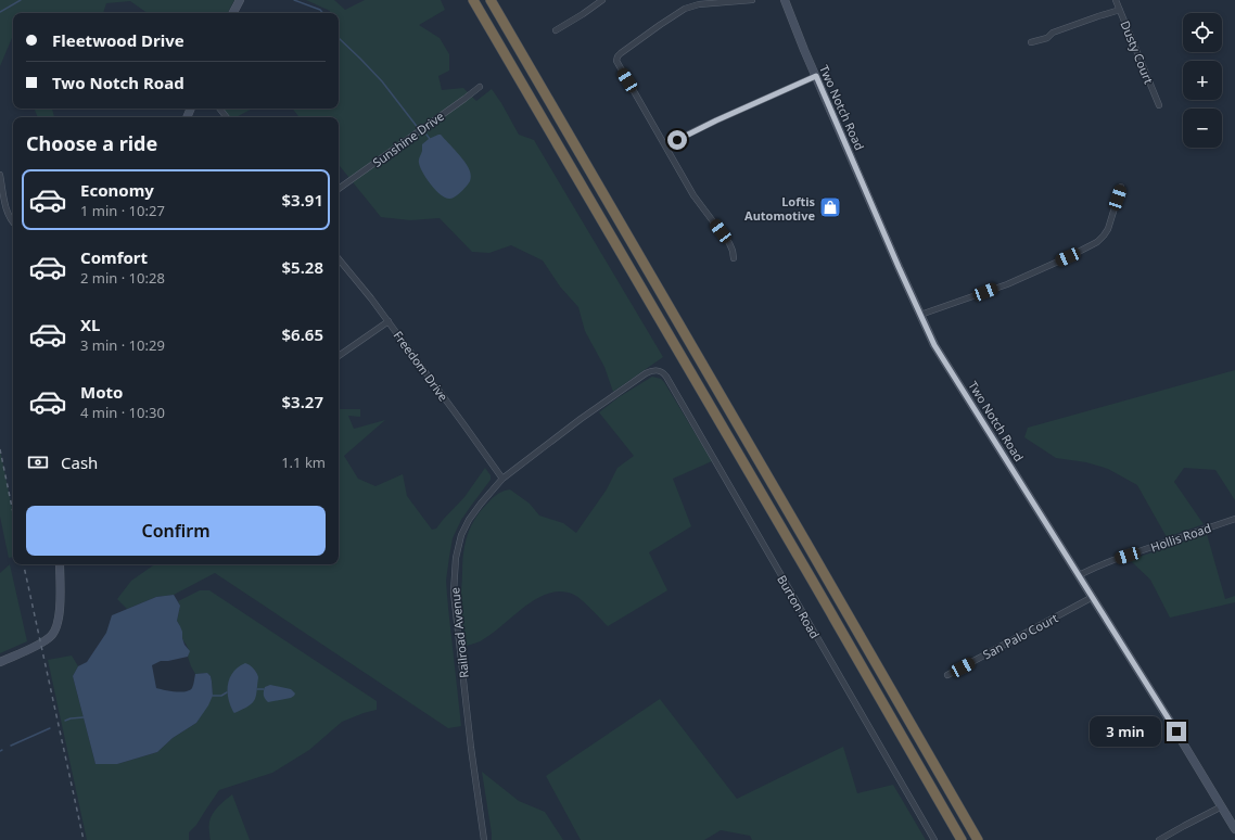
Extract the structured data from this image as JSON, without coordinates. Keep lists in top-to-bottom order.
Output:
{
  "streets": {
    "street": [
      "Dusty Court",
      "Two Notch Road",
      "Sunshine Drive",
      "Freedom Drive",
      "Hollis Road",
      "Burton Road",
      "Railroad Avenue",
      "San Palo Court"
    ]
  },
  "crossings": [
    ["Two Notch Road", "Hollis Road"],
    ["Two Notch Road", "San Palo Court"],
    ["Freedom Drive", "Railroad Avenue"],
    ["Burton Road", "Railroad Avenue"]
  ],
  "places": {
    "shop": ["Loftis Automotive"]
  },
  "page": {
    "map_buttons": ["+", "−"],
    "banner": ["Fleetwood Drive", "Two Notch Road"],
    "heading": "Choose a ride",
    "list": [
      {
        "name": "Economy",
        "note": "1 min · 10:27",
        "value": "$3.91"
      },
      {
        "name": "Comfort",
        "note": "2 min · 10:28",
        "value": "$5.28"
      },
      {
        "name": "XL",
        "note": "3 min · 10:29",
        "value": "$6.65"
      },
      {
        "name": "Moto",
        "note": "4 min · 10:30",
        "value": "$3.27"
      }
    ],
    "pay": ["Cash", "1.1 km"],
    "buttons": "Confirm",
    "bubble": "3 min"
  }
}
